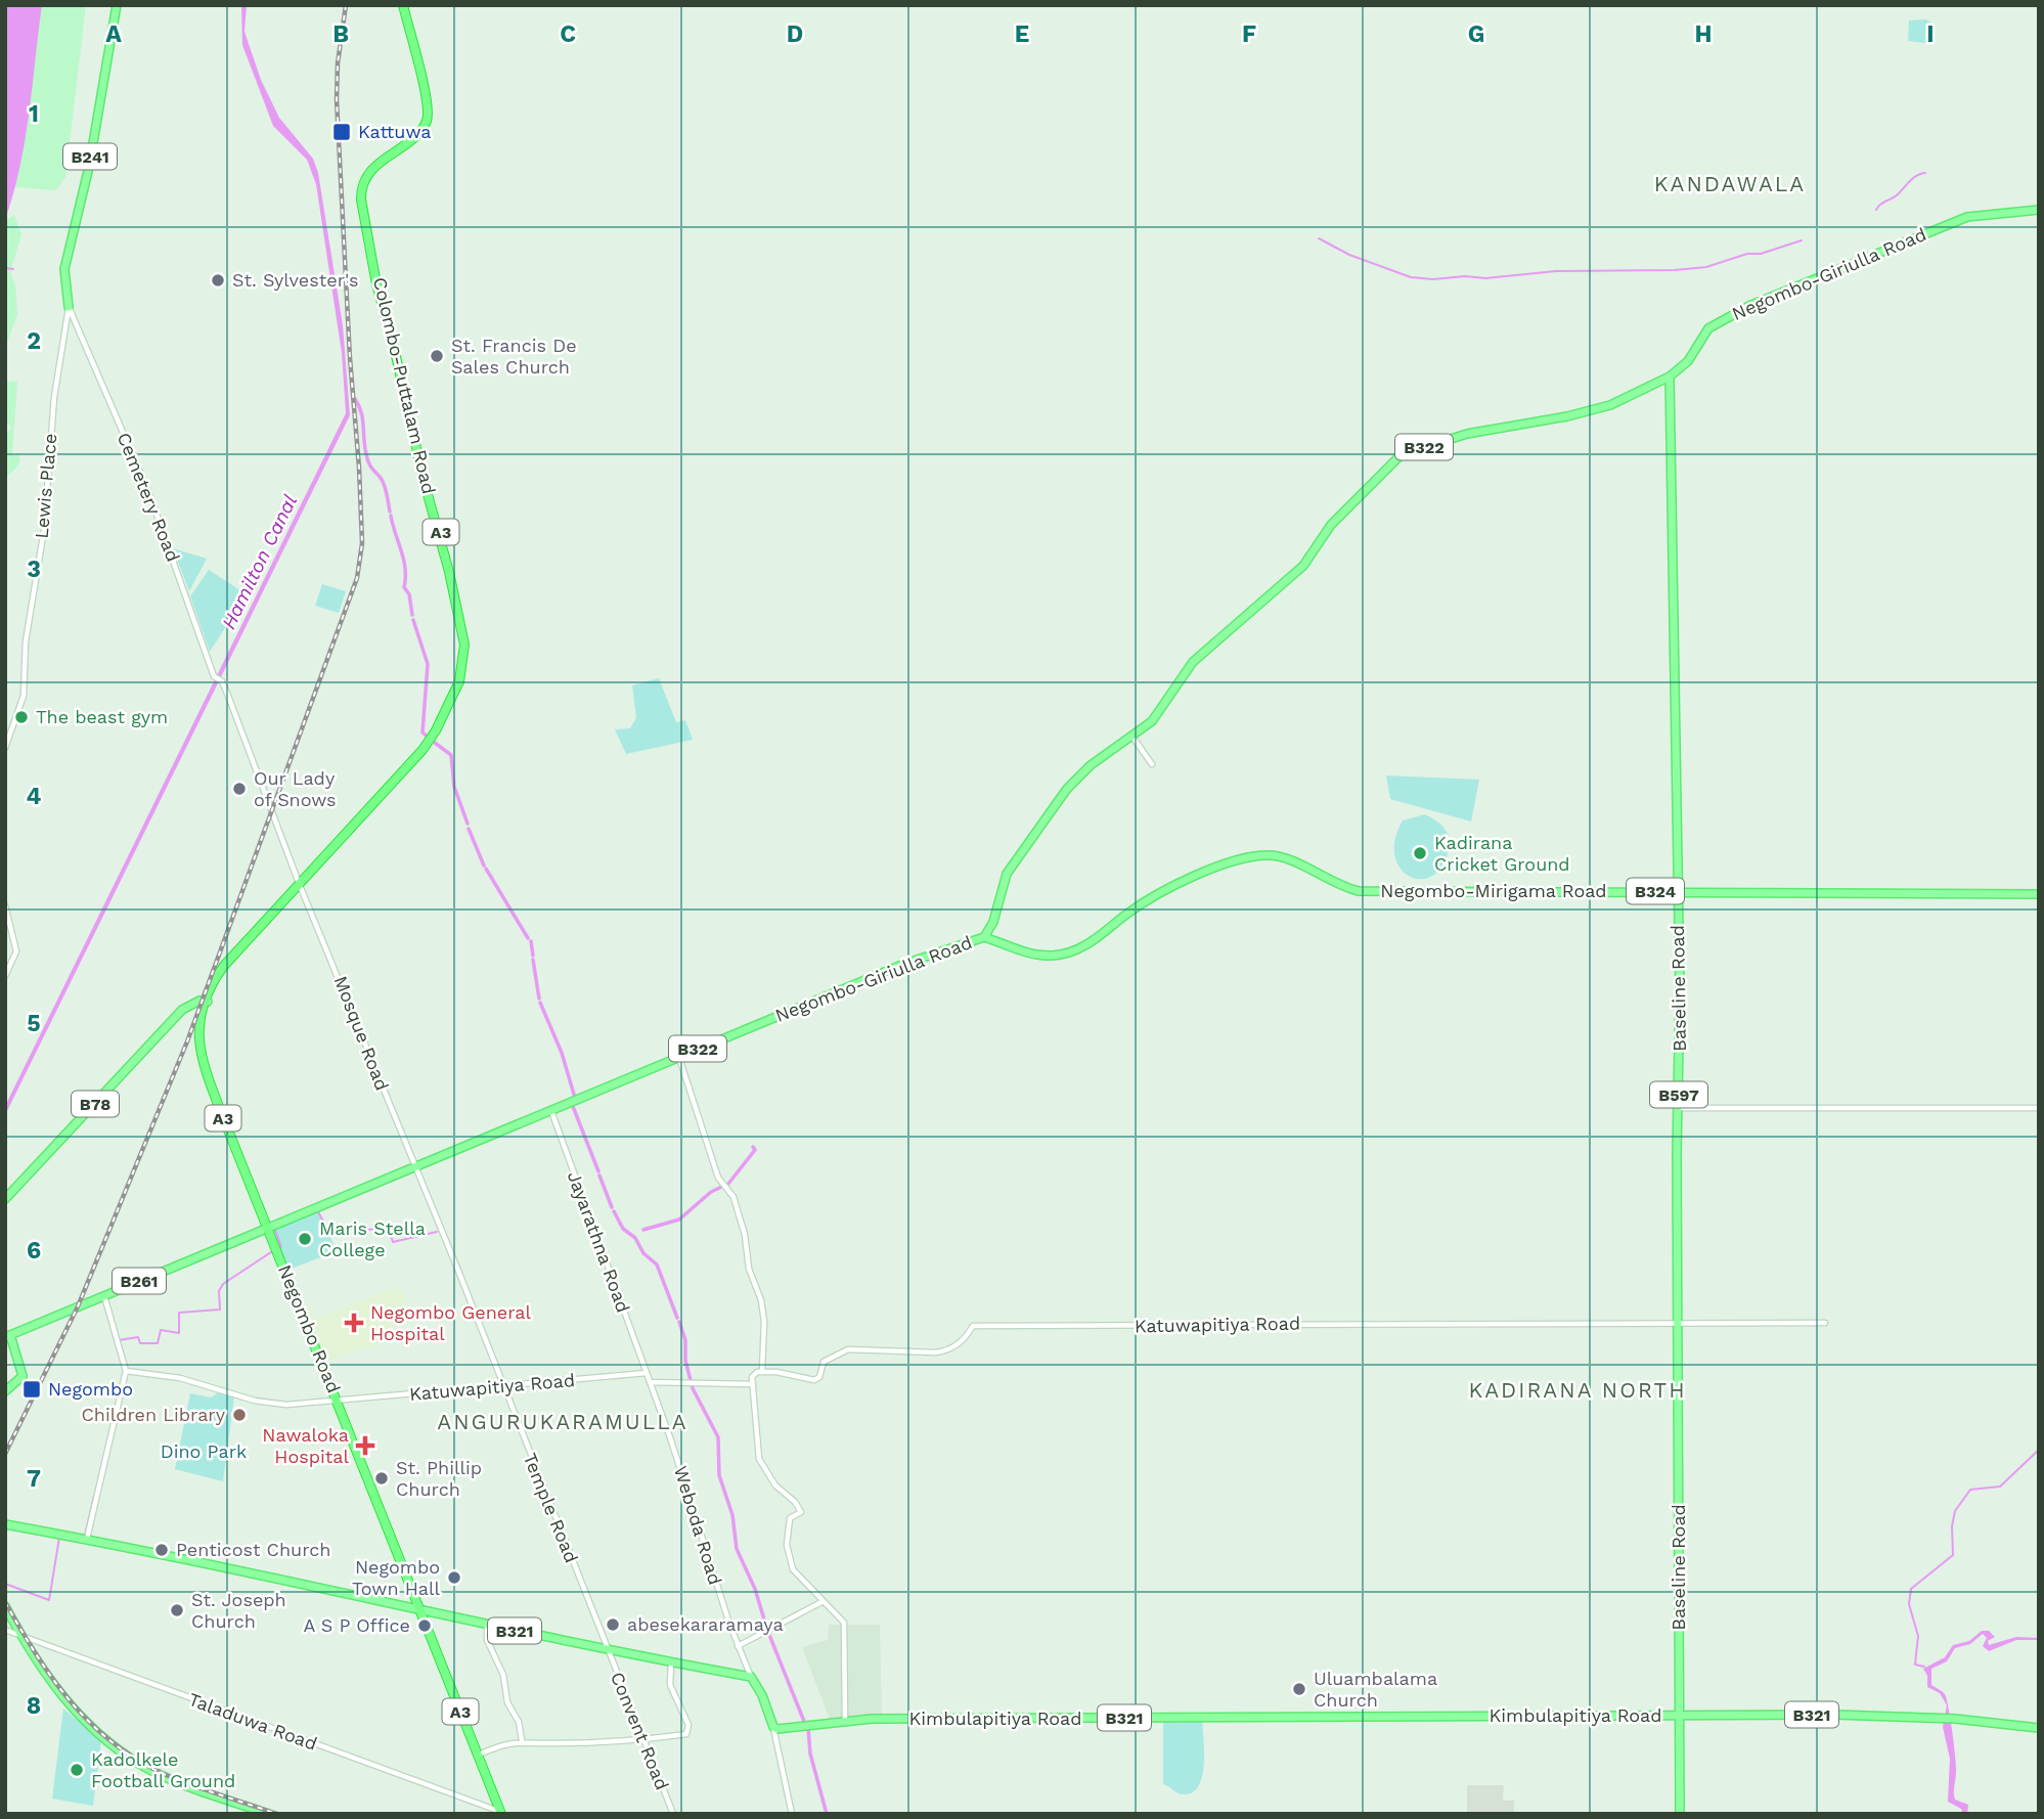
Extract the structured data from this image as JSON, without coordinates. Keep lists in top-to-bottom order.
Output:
{
  "streets": {
    "highway": ["Colombo-Puttalam Road", "A3", "Negombo Road"],
    "main road": [
      "B241",
      "Negombo-Giriulla Road",
      "B322",
      "Negombo-Mirigama Road",
      "B324",
      "Baseline Road",
      "B597",
      "B78",
      "B261",
      "B321",
      "Kimbulapitiya Road"
    ],
    "street": [
      "Lewis Place",
      "Cemetery Road",
      "Mosque Road",
      "Jayarathna Road",
      "Katuwapitiya Road",
      "Temple Road",
      "Weboda Road",
      "Taladuwa Road",
      "Convent Road"
    ]
  },
  "crossings": [
    ["B241", "Lewis Place"],
    ["B241", "Cemetery Road"],
    ["Negombo-Giriulla Road", "Negombo-Mirigama Road"],
    ["Negombo-Giriulla Road", "Baseline Road"],
    ["Negombo-Giriulla Road", "Mosque Road"],
    ["Negombo-Giriulla Road", "Jayarathna Road"],
    ["Negombo-Giriulla Road", "B261"],
    ["Negombo-Giriulla Road", "Negombo Road"],
    ["Negombo-Giriulla Road", "Temple Road"],
    ["Colombo-Puttalam Road", "Mosque Road"],
    ["Colombo-Puttalam Road", "B78"],
    ["Colombo-Puttalam Road", "Negombo Road"],
    ["Lewis Place", "Cemetery Road"],
    ["Cemetery Road", "Mosque Road"],
    ["Negombo-Mirigama Road", "Baseline Road"],
    ["Baseline Road", "Katuwapitiya Road"],
    ["Baseline Road", "Kimbulapitiya Road"],
    ["Mosque Road", "Temple Road"],
    ["B78", "Negombo Road"],
    ["Jayarathna Road", "Katuwapitiya Road"],
    ["Jayarathna Road", "Weboda Road"],
    ["B261", "Negombo Road"],
    ["Katuwapitiya Road", "Negombo Road"],
    ["Katuwapitiya Road", "Temple Road"],
    ["Katuwapitiya Road", "Weboda Road"],
    ["Negombo Road", "B321"],
    ["Negombo Road", "Taladuwa Road"],
    ["Temple Road", "B321"],
    ["Temple Road", "Convent Road"],
    ["Weboda Road", "B321"],
    ["B321", "Convent Road"]
  ],
  "districts": ["KANDAWALA", "KADIRANA NORTH", "ANGURUKARAMULLA"],
  "water": ["Hamilton Canal"],
  "parks": ["Dino Park"],
  "places": {
    "transit": ["Kattuwa", "Negombo"],
    "other": [
      "St. Sylvester's",
      "St. Francis De Sales Church",
      "The beast gym",
      "Our Lady of Snows",
      "Kadirana Cricket Ground",
      "Maris Stella College",
      "Children Library",
      "St. Phillip Church",
      "Penticost Church",
      "Negombo Town Hall",
      "St. Joseph Church",
      "abesekararamaya",
      "A S P Office",
      "Uluambalama Church",
      "Kadolkele Football Ground"
    ],
    "health": ["Negombo General Hospital", "Nawaloka Hospital"]
  },
  "grid": {
    "columns": [
      "A",
      "B",
      "C",
      "D",
      "E",
      "F",
      "G",
      "H",
      "I"
    ],
    "rows": [
      "1",
      "2",
      "3",
      "4",
      "5",
      "6",
      "7",
      "8"
    ]
  }
}
